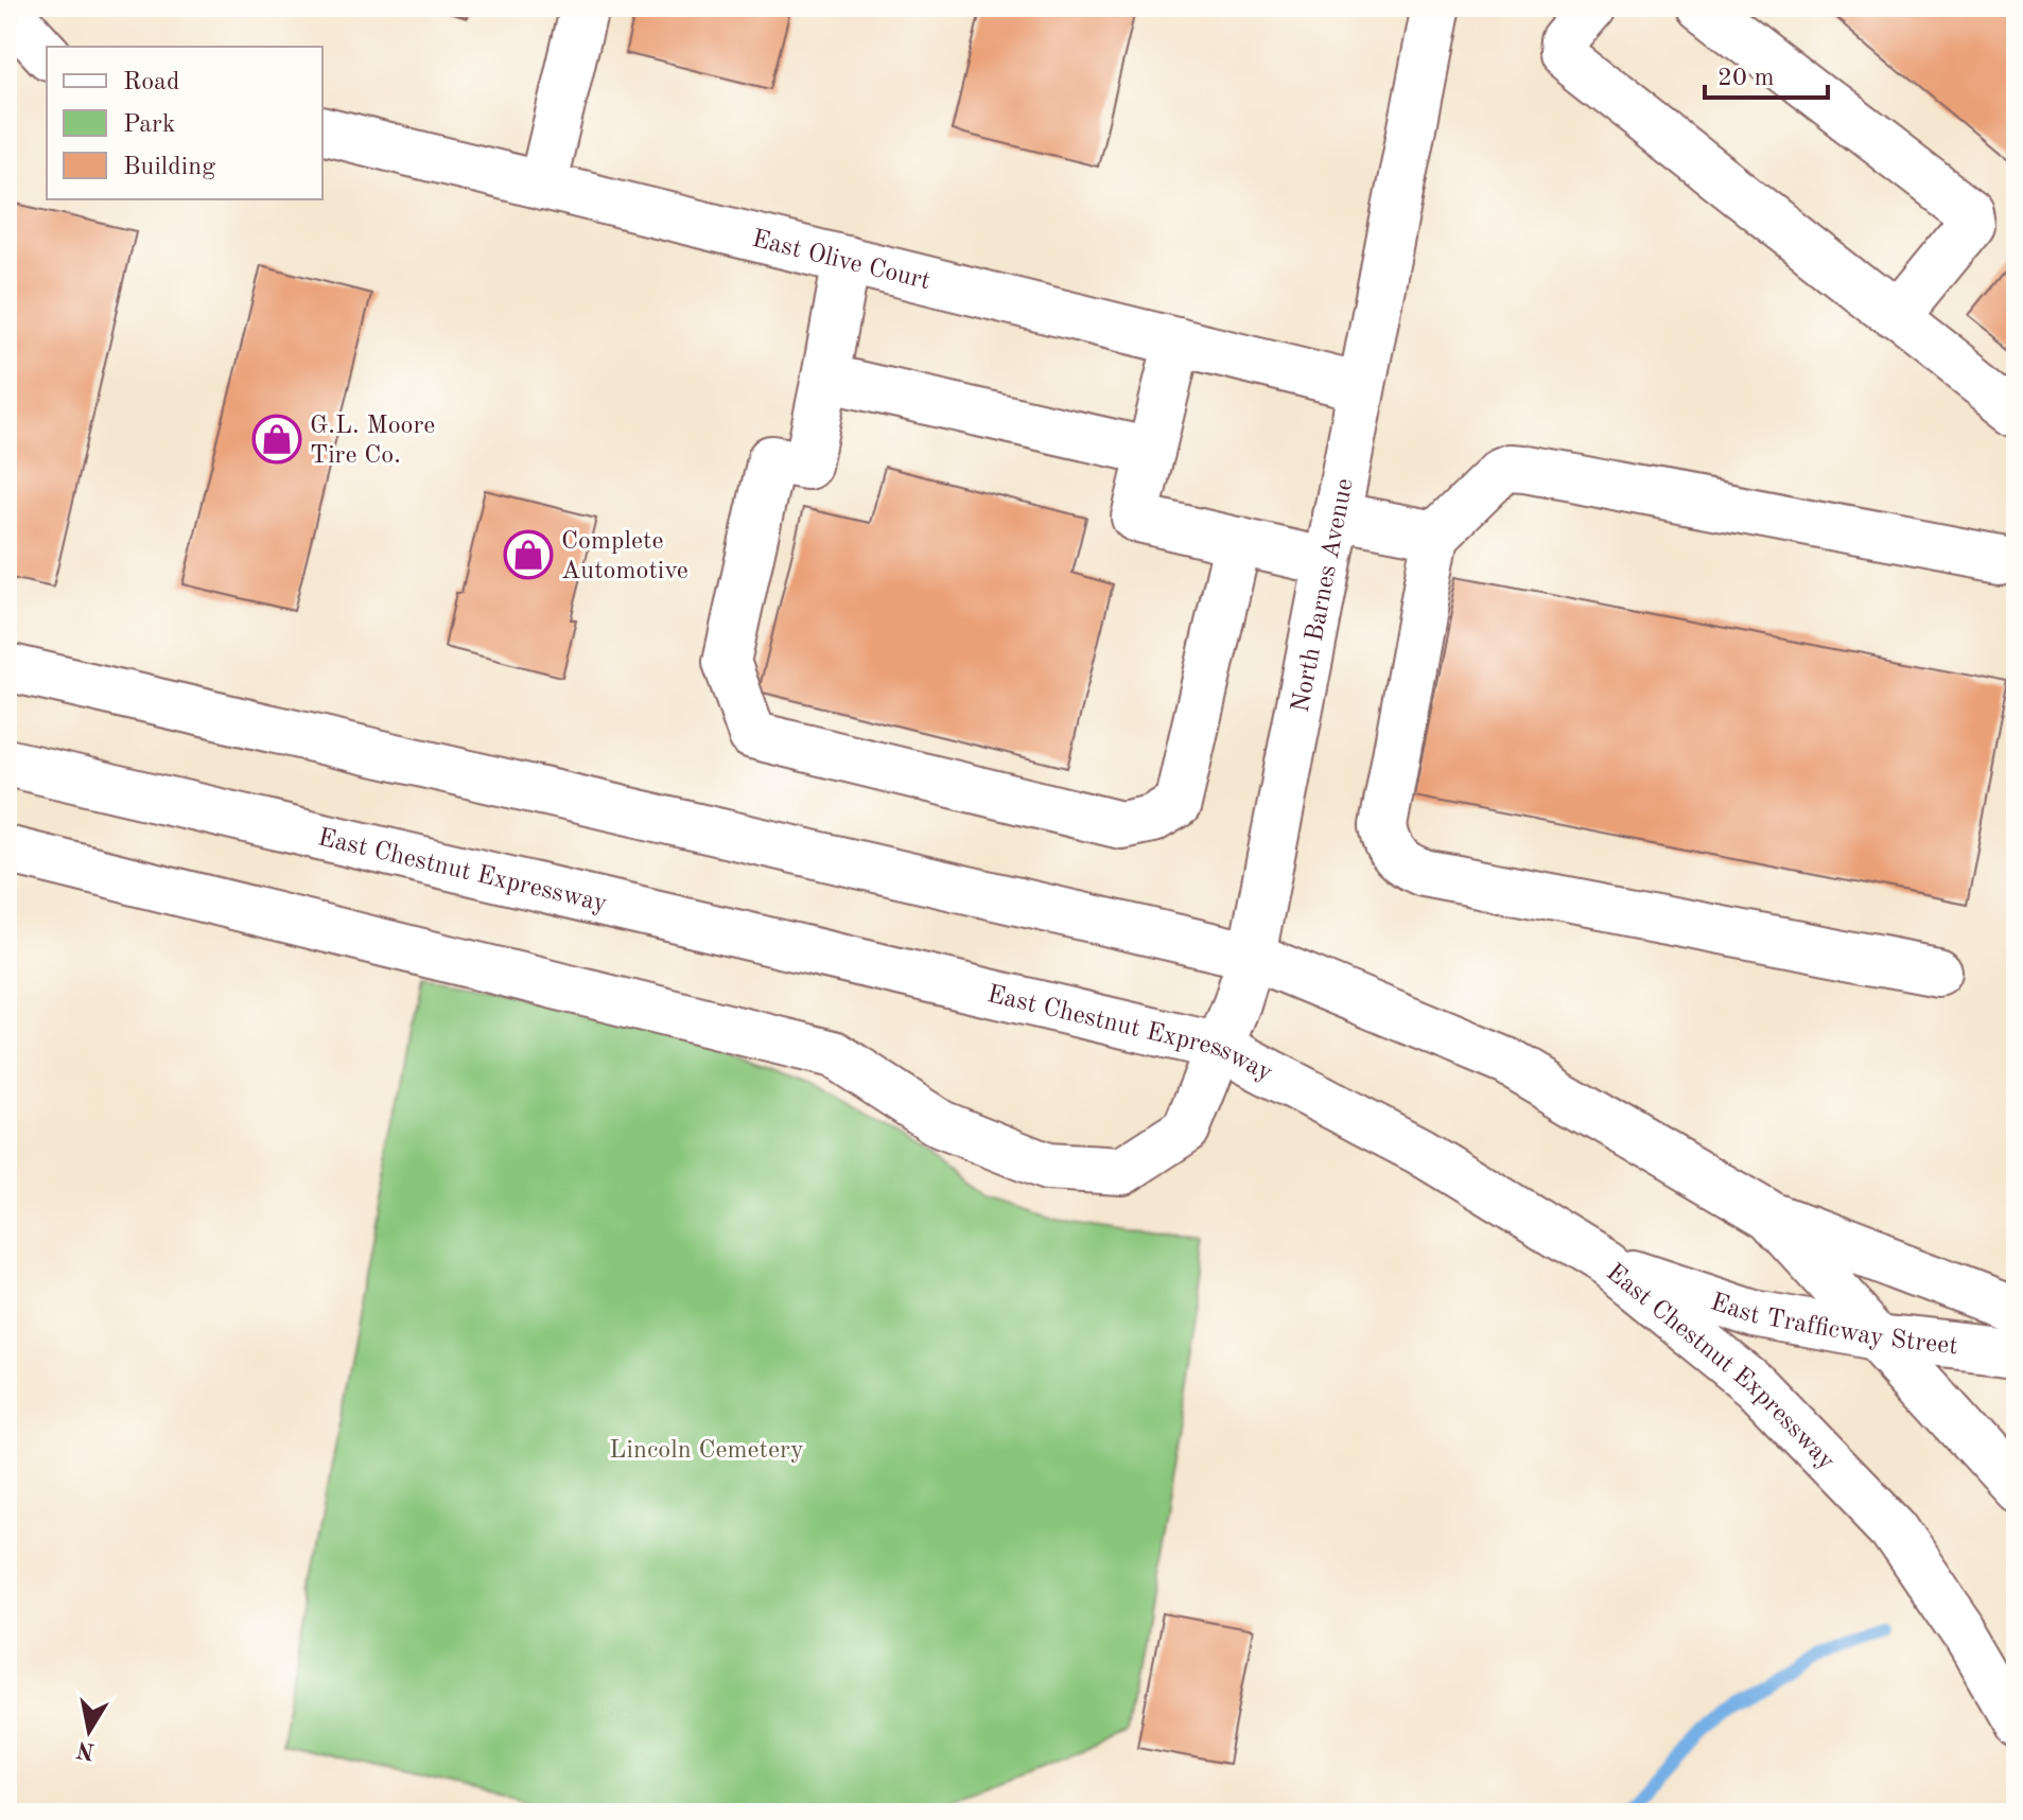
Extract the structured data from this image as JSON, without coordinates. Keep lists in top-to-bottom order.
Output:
{
  "streets": {
    "main road": [
      "East Olive Court",
      "North Barnes Avenue",
      "East Chestnut Expressway",
      "East Trafficway Street"
    ]
  },
  "crossings": [
    ["East Olive Court", "North Barnes Avenue"],
    ["North Barnes Avenue", "East Chestnut Expressway"],
    ["East Chestnut Expressway", "East Trafficway Street"]
  ],
  "parks": ["Lincoln Cemetery"],
  "places": {
    "shop": ["G.L. Moore Tire Co.", "Complete Automotive"]
  },
  "legend": ["Road", "Park", "Building"],
  "scale_bar": "20 m",
  "north": "bottom"
}
